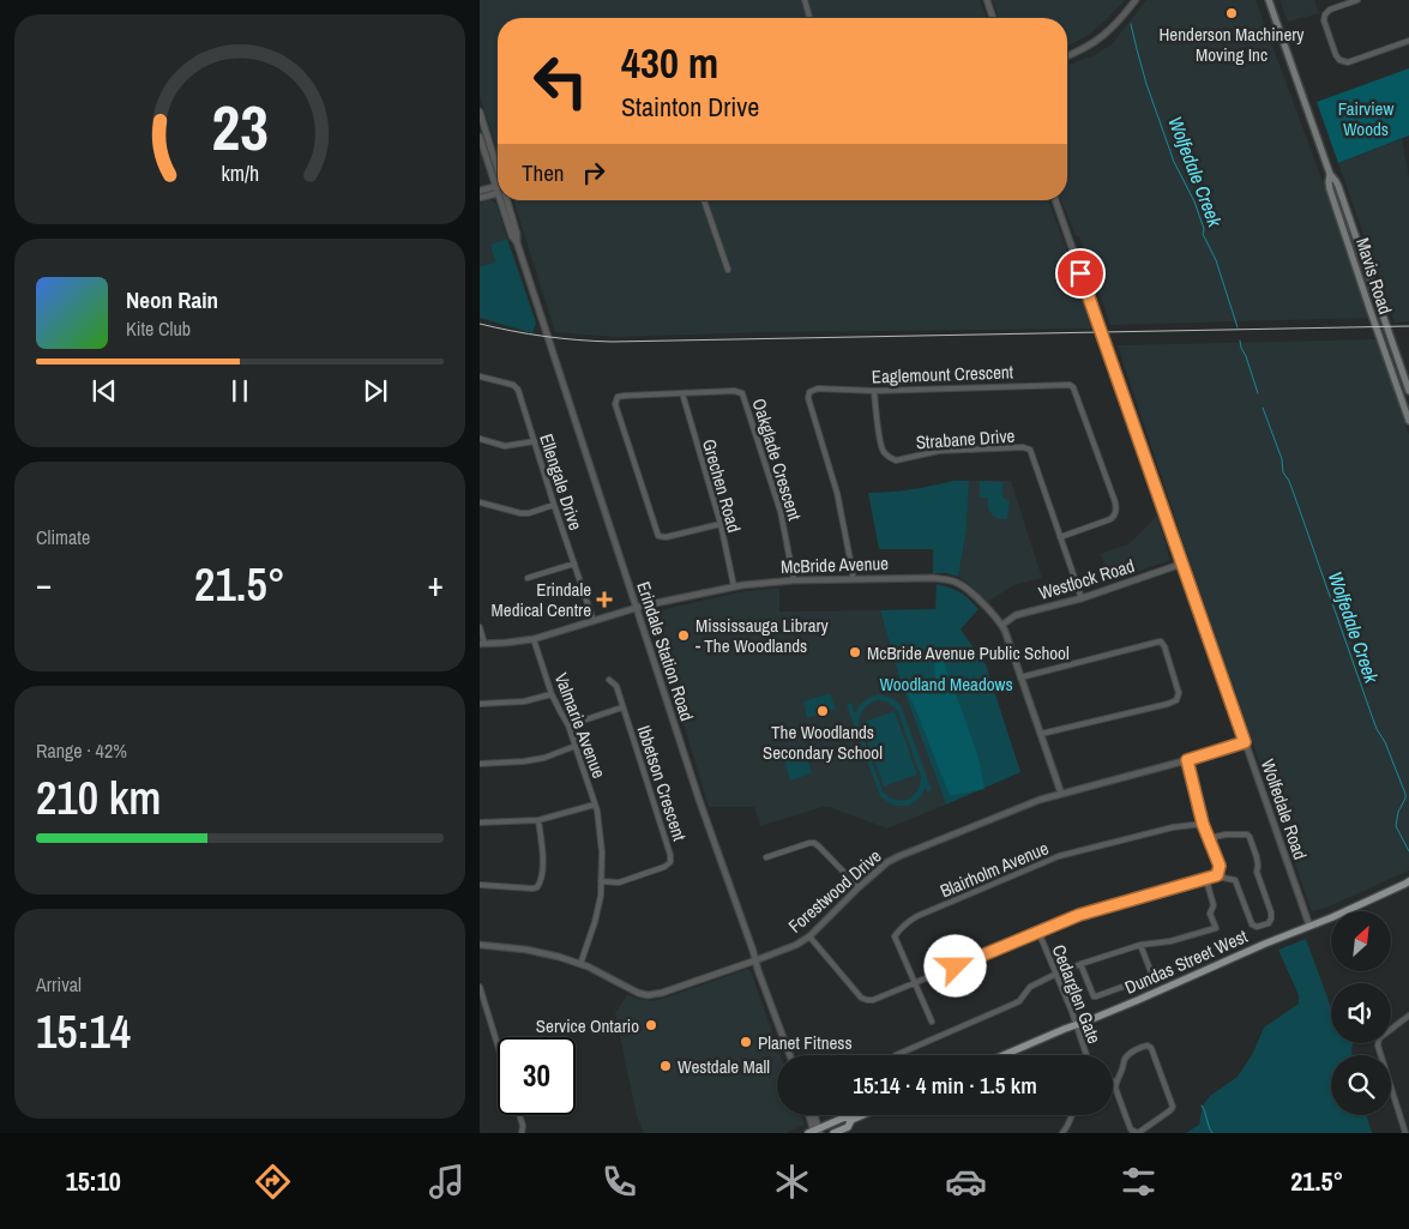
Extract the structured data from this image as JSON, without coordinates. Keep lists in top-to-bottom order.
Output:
{
  "streets": {
    "main road": ["Mavis Road", "Dundas Street West"],
    "street": [
      "Eaglemount Crescent",
      "Strabane Drive",
      "Oakglade Crescent",
      "Ellengale Drive",
      "Grechen Road",
      "McBride Avenue",
      "Westlock Road",
      "Erindale Station Road",
      "Valmarie Avenue",
      "Ibbetson Crescent",
      "Wolfedale Road",
      "Blairholm Avenue",
      "Forestwood Drive",
      "Cedarglen Gate"
    ]
  },
  "crossings": [
    ["Eaglemount Crescent", "Strabane Drive"],
    ["Eaglemount Crescent", "McBride Avenue"],
    ["Strabane Drive", "Westlock Road"],
    ["Oakglade Crescent", "Grechen Road"],
    ["Oakglade Crescent", "McBride Avenue"],
    ["Ellengale Drive", "McBride Avenue"],
    ["Grechen Road", "McBride Avenue"],
    ["McBride Avenue", "Westlock Road"],
    ["McBride Avenue", "Erindale Station Road"],
    ["McBride Avenue", "Valmarie Avenue"],
    ["McBride Avenue", "Forestwood Drive"],
    ["Westlock Road", "Wolfedale Road"],
    ["Erindale Station Road", "Forestwood Drive"],
    ["Valmarie Avenue", "Ibbetson Crescent"],
    ["Valmarie Avenue", "Forestwood Drive"],
    ["Wolfedale Road", "Forestwood Drive"],
    ["Wolfedale Road", "Dundas Street West"],
    ["Dundas Street West", "Cedarglen Gate"]
  ],
  "water": ["Wolfedale Creek"],
  "parks": ["Fairview Woods", "Woodland Meadows"],
  "places": {
    "other": [
      "Henderson Machinery Moving Inc",
      "Mississauga Library - The Woodlands",
      "McBride Avenue Public School",
      "The Woodlands Secondary School",
      "Service Ontario",
      "Planet Fitness",
      "Westdale Mall"
    ],
    "health": ["Erindale Medical Centre"]
  },
  "north": "top right",
  "page": {
    "turn": ["430 m", "Stainton Drive"],
    "then": "Then",
    "song": ["Neon Rain", "Kite Club"],
    "tile": [
      "Climate",
      ["Range · 42%", "210 km"],
      ["Arrival", "15:14"]
    ],
    "heat": ["−", "21.5°", "+"],
    "limit": "30",
    "trip": "15:14 · 4 min · 1.5 km",
    "tabs": ["15:10", "21.5°"],
    "gauge": ["23", "km/h"]
  }
}
